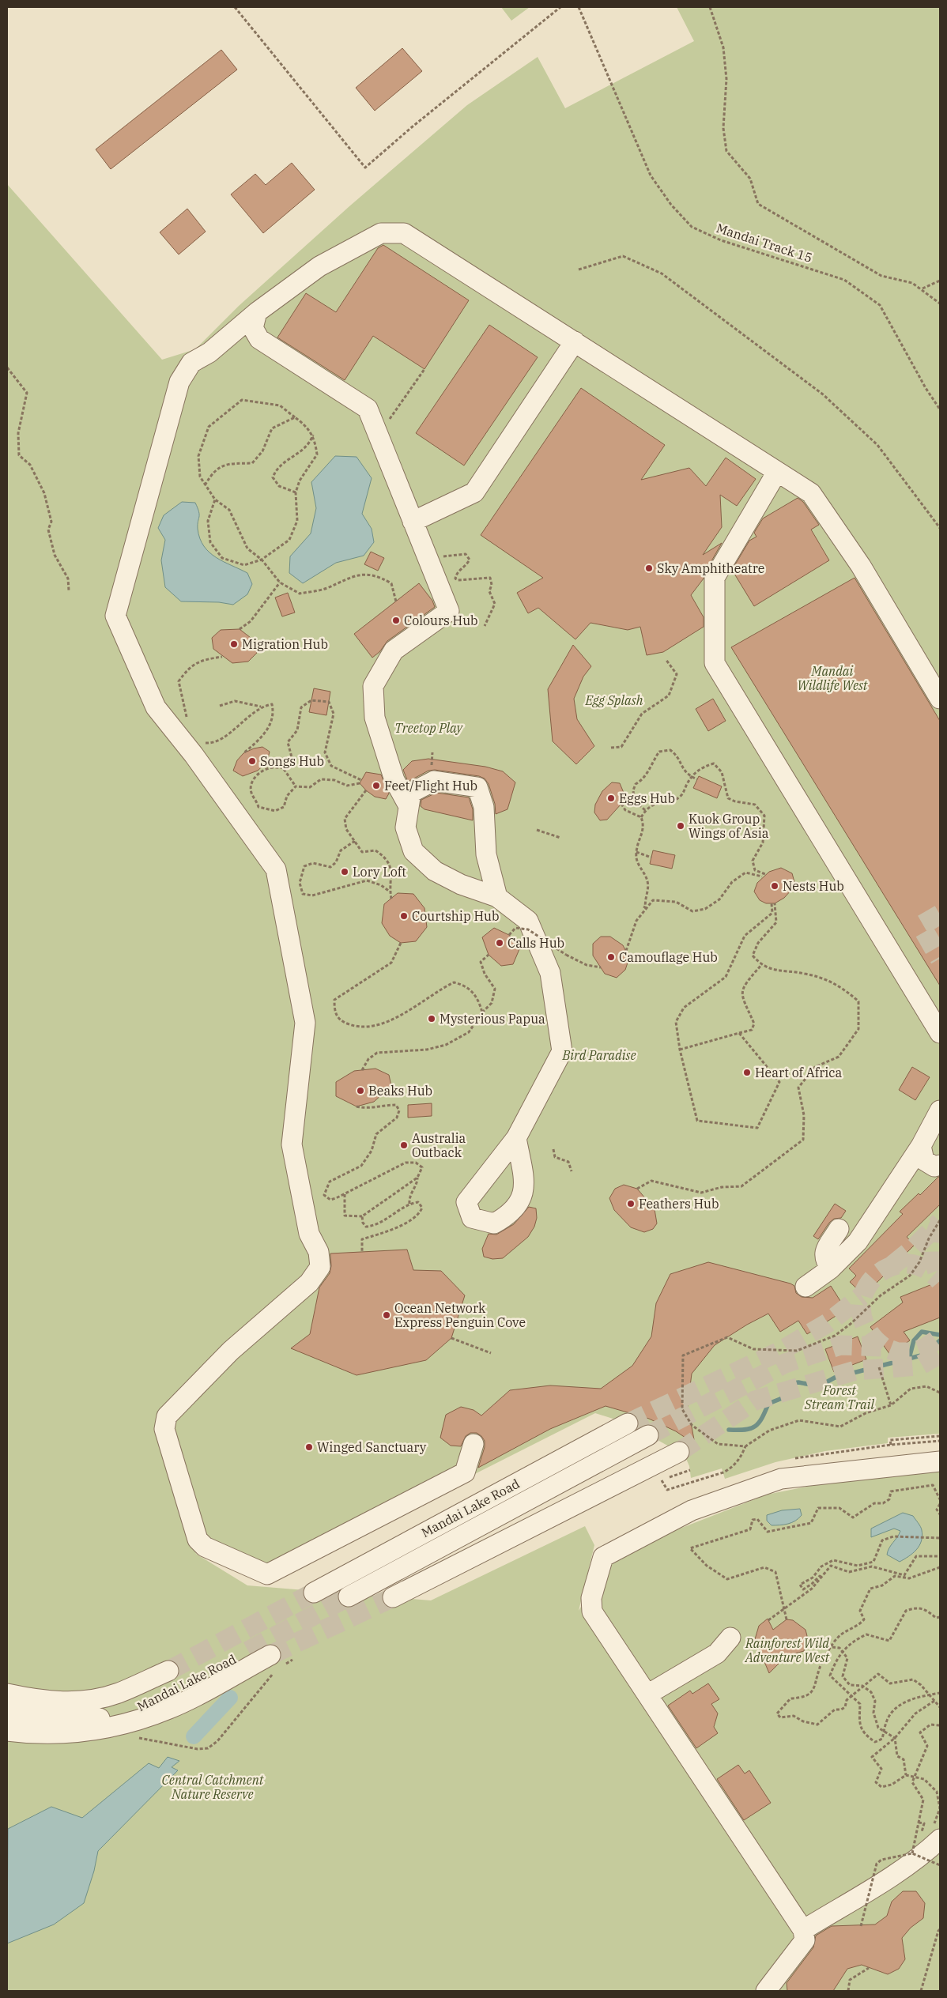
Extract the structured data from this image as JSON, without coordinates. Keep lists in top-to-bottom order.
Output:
{
  "streets": {
    "street": ["Mandai Lake Road"],
    "path": ["Mandai Track 15"]
  },
  "parks": [
    "Mandai Wildlife West",
    "Egg Splash",
    "Treetop Play",
    "Bird Paradise",
    "Forest Stream Trail",
    "Rainforest Wild Adventure West",
    "Central Catchment Nature Reserve"
  ],
  "places": [
    "Sky Amphitheatre",
    "Colours Hub",
    "Migration Hub",
    "Songs Hub",
    "Feet/Flight Hub",
    "Eggs Hub",
    "Kuok Group Wings of Asia",
    "Lory Loft",
    "Nests Hub",
    "Courtship Hub",
    "Calls Hub",
    "Camouflage Hub",
    "Mysterious Papua",
    "Heart of Africa",
    "Beaks Hub",
    "Australia Outback",
    "Feathers Hub",
    "Ocean Network Express Penguin Cove",
    "Winged Sanctuary"
  ]
}
